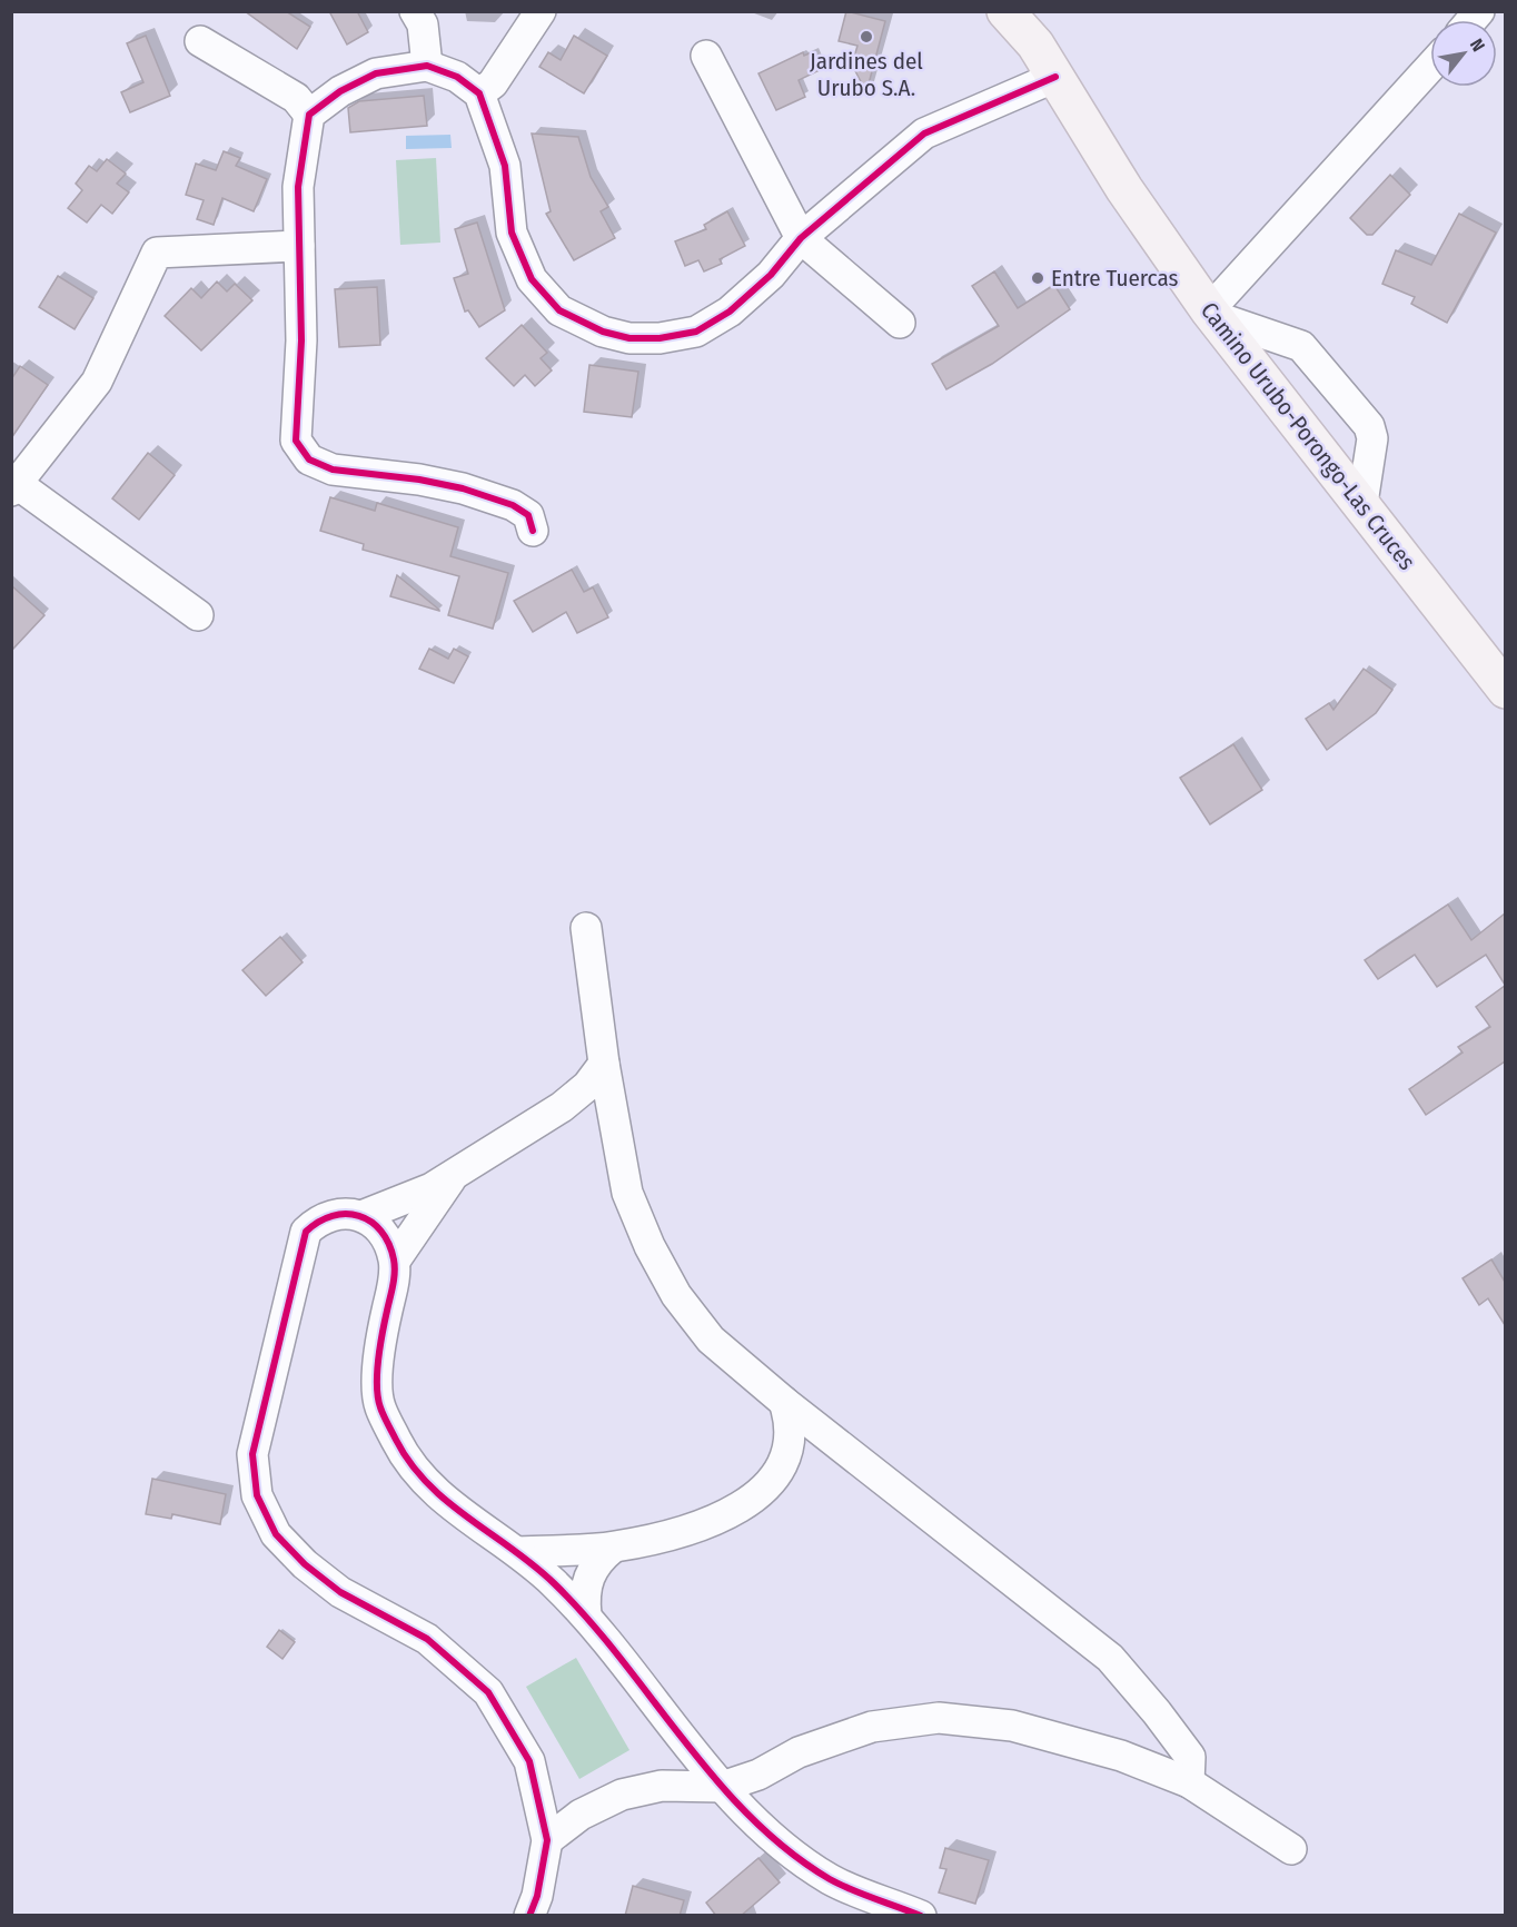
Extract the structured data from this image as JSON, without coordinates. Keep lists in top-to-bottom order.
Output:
{
  "streets": {
    "main road": ["Camino Urubo-Porongo-Las Cruces"]
  },
  "places": ["Jardines del Urubo S.A.", "Entre Tuercas"],
  "north": "top right"
}
